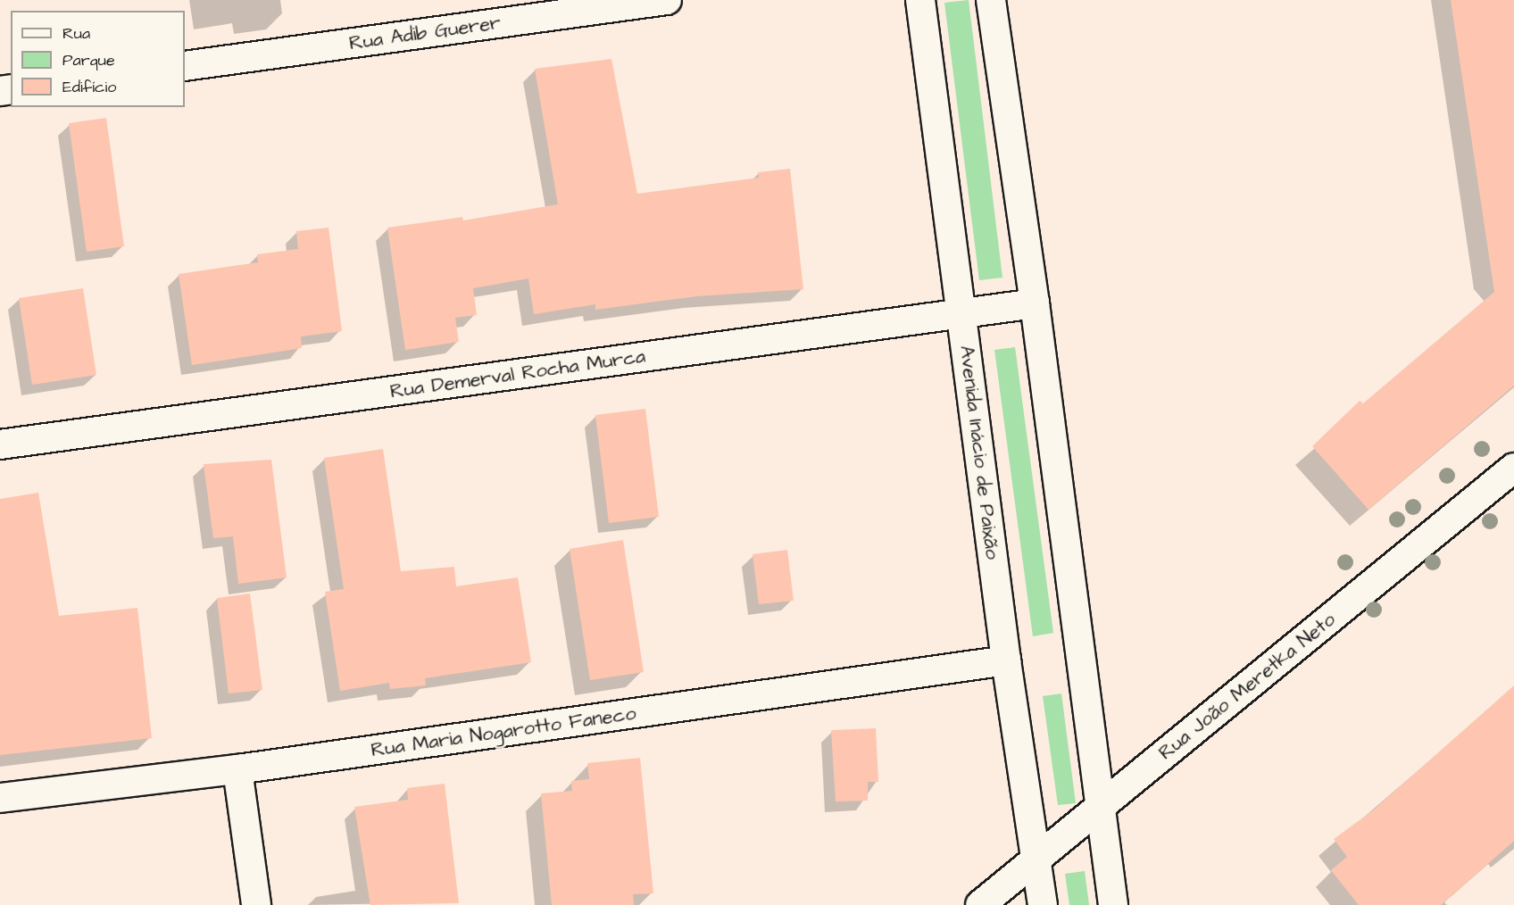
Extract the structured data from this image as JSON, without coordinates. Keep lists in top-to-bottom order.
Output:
{
  "streets": {
    "street": [
      "Rua Adib Guerer",
      "Rua Demerval Rocha Murca",
      "Avenida Inácio de Paixão",
      "Rua João Meretka Neto",
      "Rua Maria Nogarotto Faneco"
    ]
  },
  "crossings": [
    ["Rua Demerval Rocha Murca", "Avenida Inácio de Paixão"],
    ["Avenida Inácio de Paixão", "Rua João Meretka Neto"],
    ["Avenida Inácio de Paixão", "Rua Maria Nogarotto Faneco"]
  ],
  "legend": ["Rua", "Parque", "Edifício"]
}
